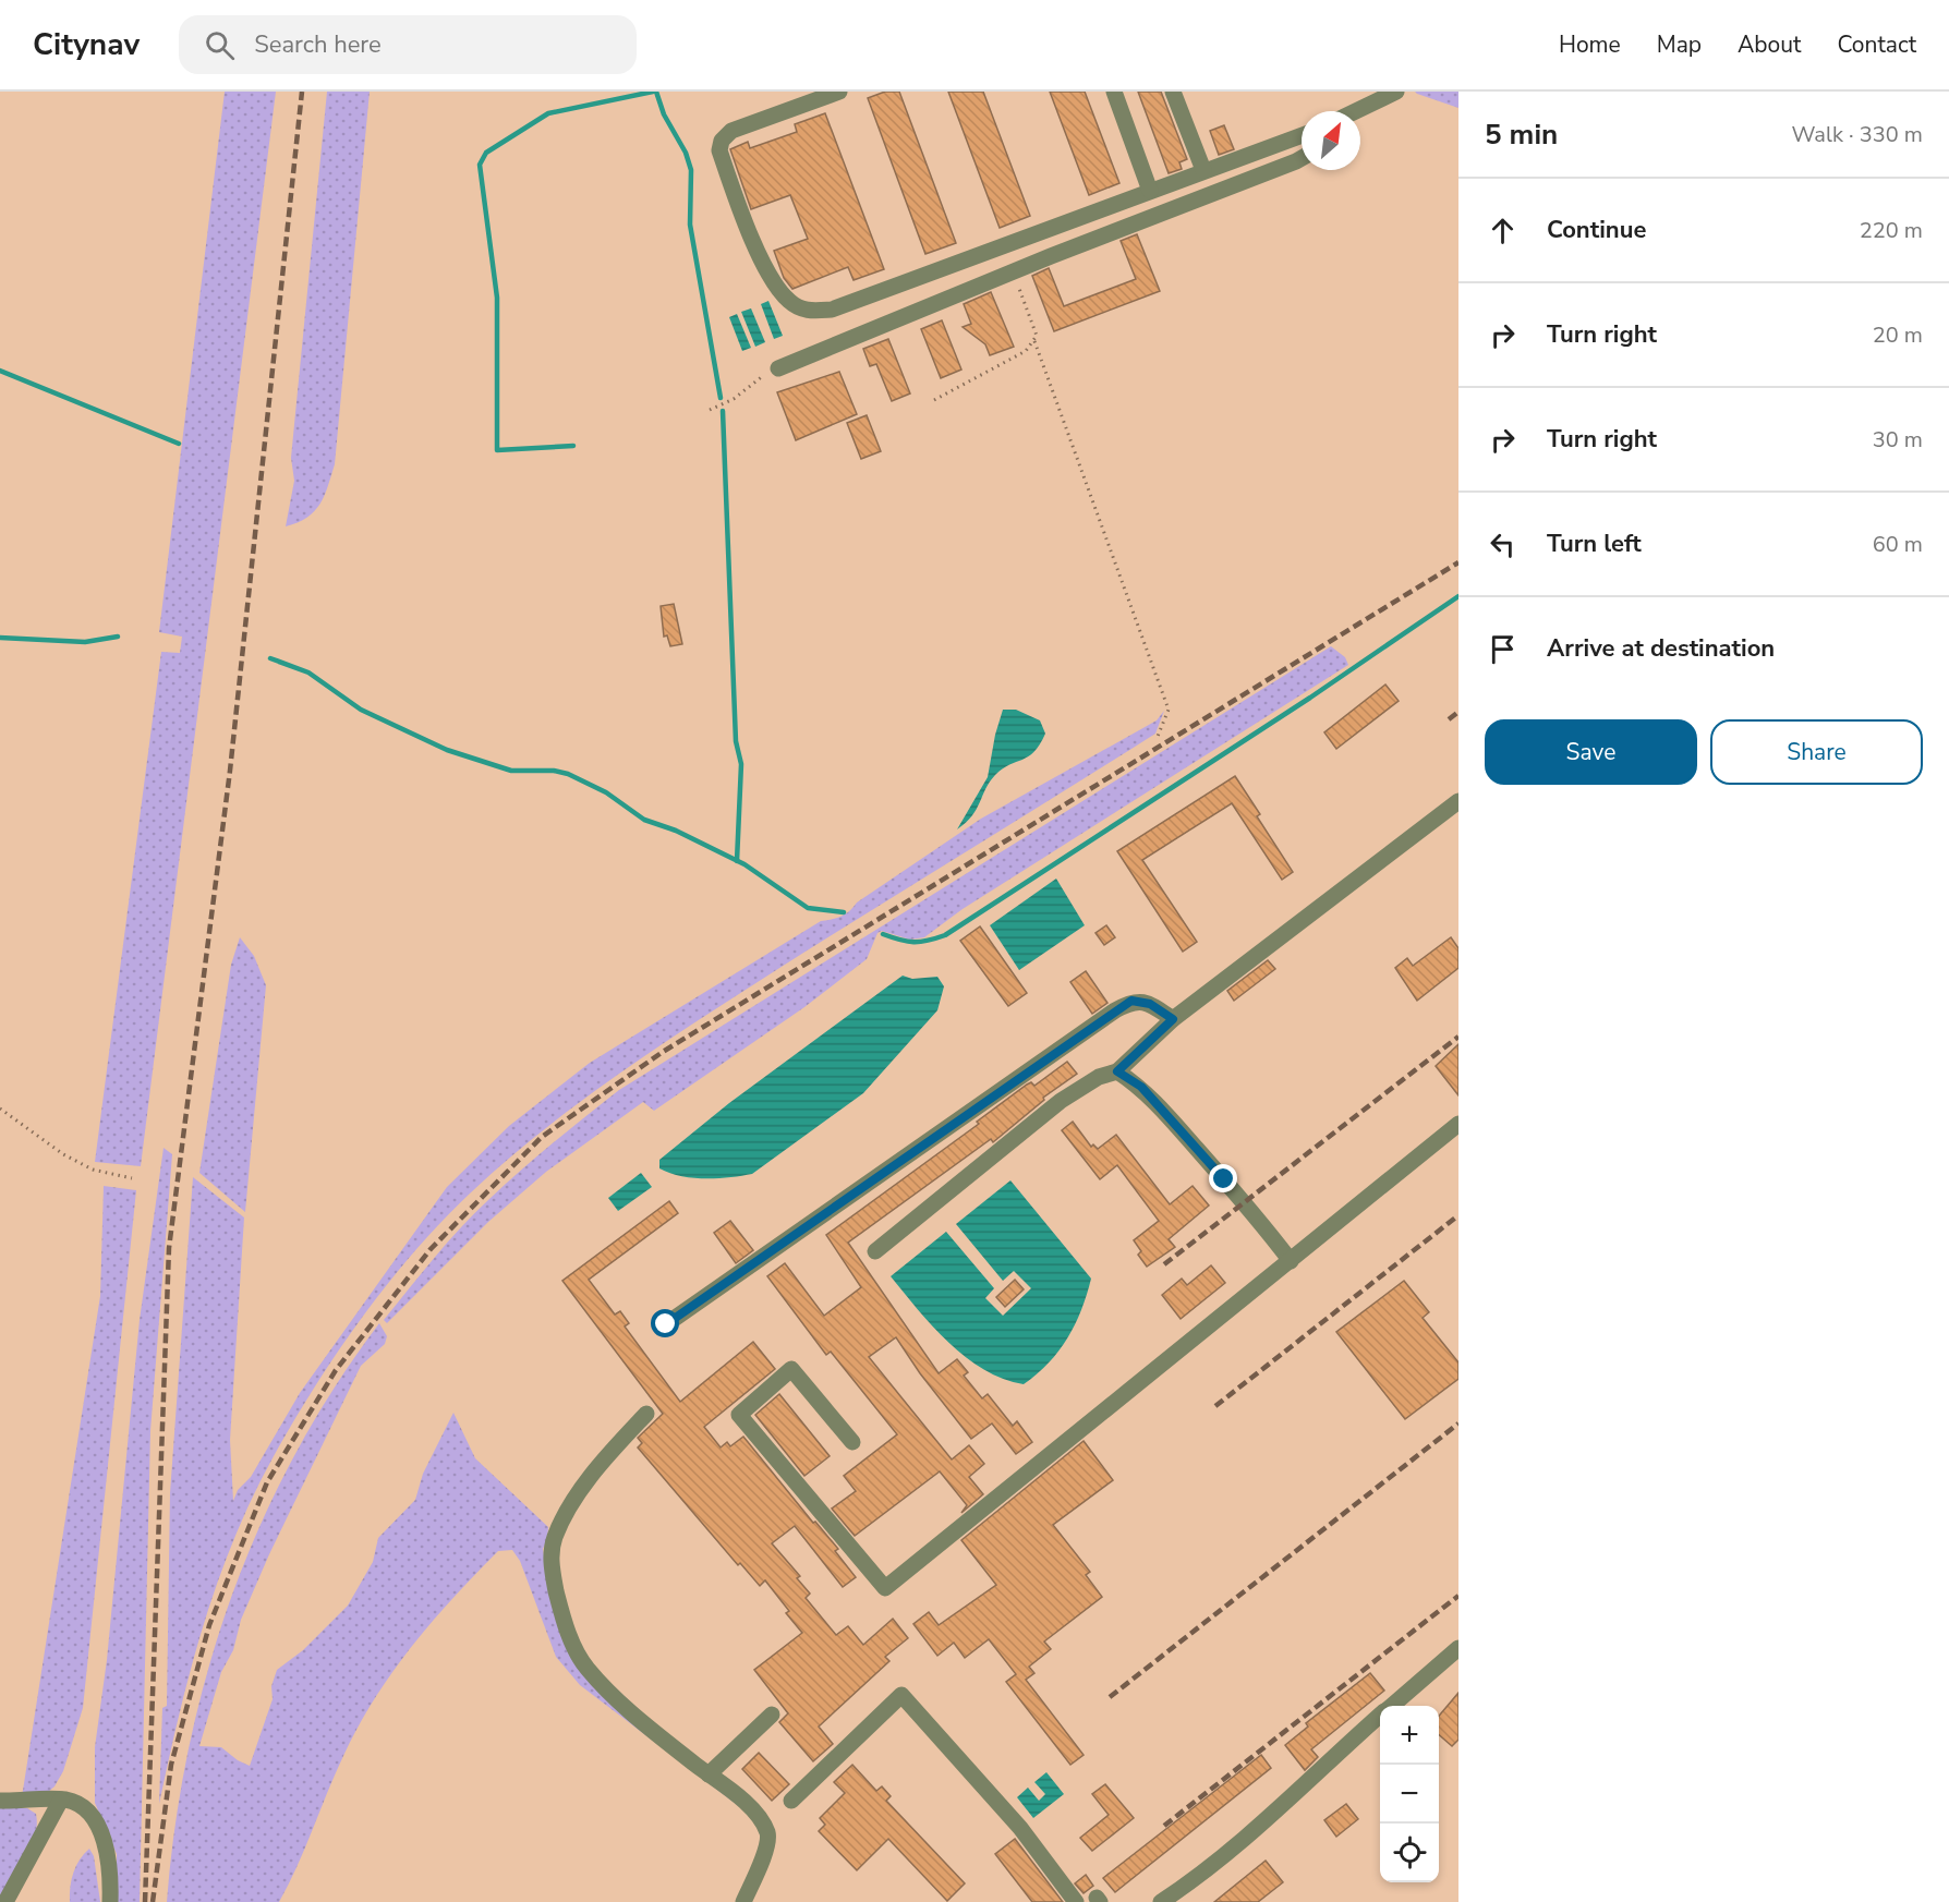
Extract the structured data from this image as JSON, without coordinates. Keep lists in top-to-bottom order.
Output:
{
  "north": "top right",
  "page": {
    "header": "Citynav",
    "search": "Search here",
    "nav": [
      "Home",
      "Map",
      "About",
      "Contact"
    ],
    "heading": ["5 min", "Walk · 330 m"],
    "list": [
      ["Continue", "220 m"],
      ["Turn right", "20 m"],
      ["Turn right", "30 m"],
      ["Turn left", "60 m"],
      "Arrive at destination"
    ],
    "buttons": ["Save", "Share"],
    "map_buttons": ["+", "−"]
  }
}
